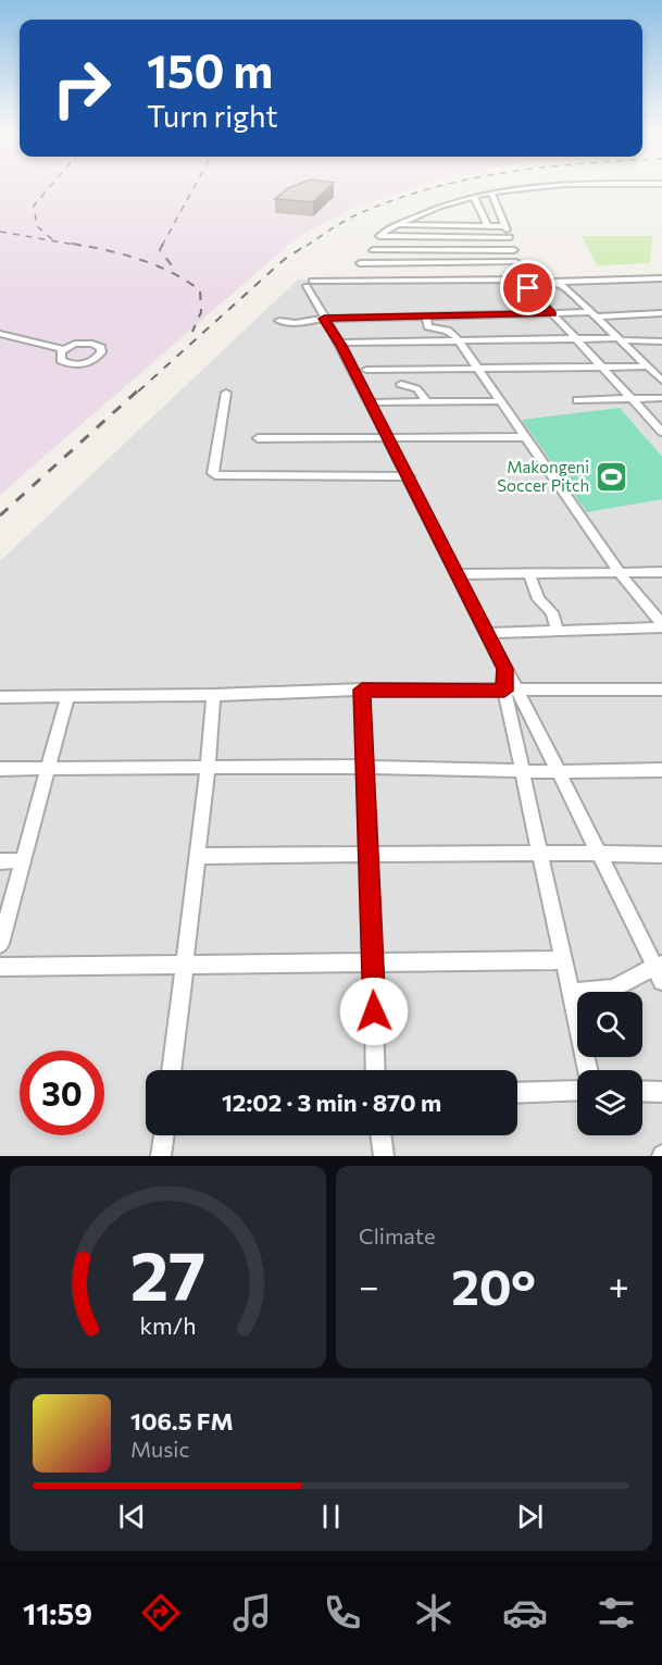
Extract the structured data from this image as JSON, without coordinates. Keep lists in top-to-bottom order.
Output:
{
  "places": {
    "sports": ["Makongeni Soccer Pitch"]
  },
  "page": {
    "turn": ["150 m", "Turn right"],
    "limit": "30",
    "trip": "12:02 · 3 min · 870 m",
    "tile": "Climate",
    "heat": ["−", "20°", "+"],
    "song": ["106.5 FM", "Music"],
    "tabs": "11:59",
    "gauge": ["27", "km/h"]
  }
}
